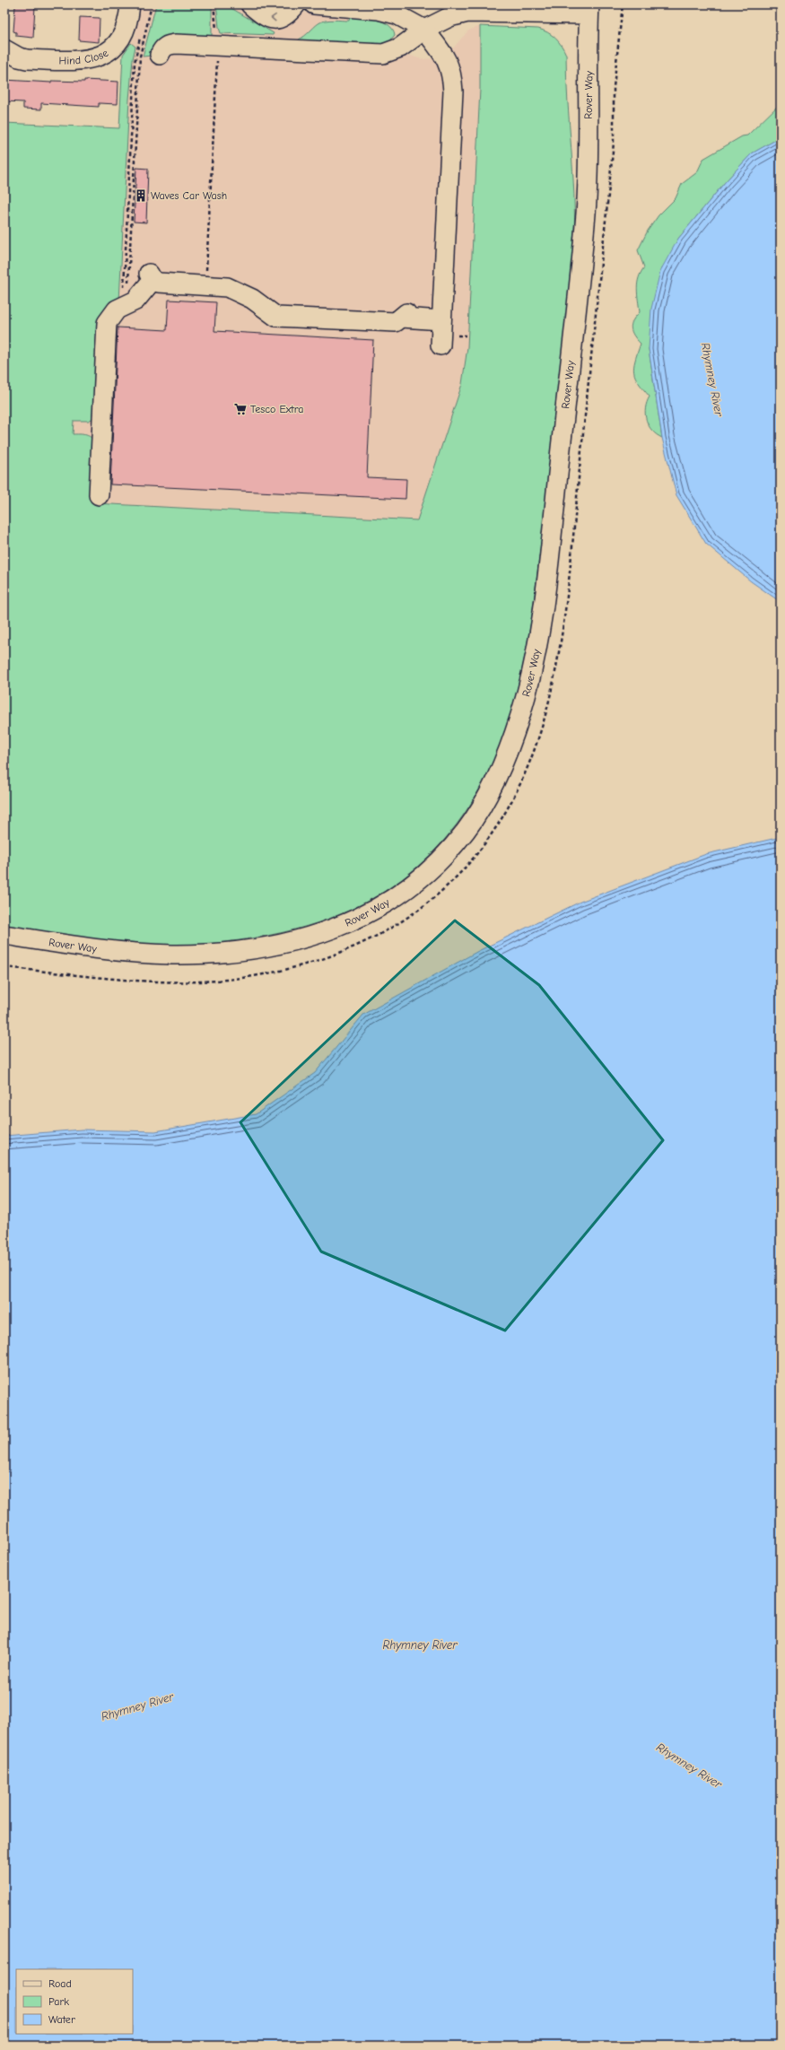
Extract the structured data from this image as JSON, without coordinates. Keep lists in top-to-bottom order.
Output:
{
  "streets": {
    "street": ["Hind Close", "Rover Way"]
  },
  "water": ["Rhymney River"],
  "places": {
    "building": ["Waves Car Wash"],
    "supermarket": ["Tesco Extra"]
  },
  "legend": ["Road", "Park", "Water"]
}
